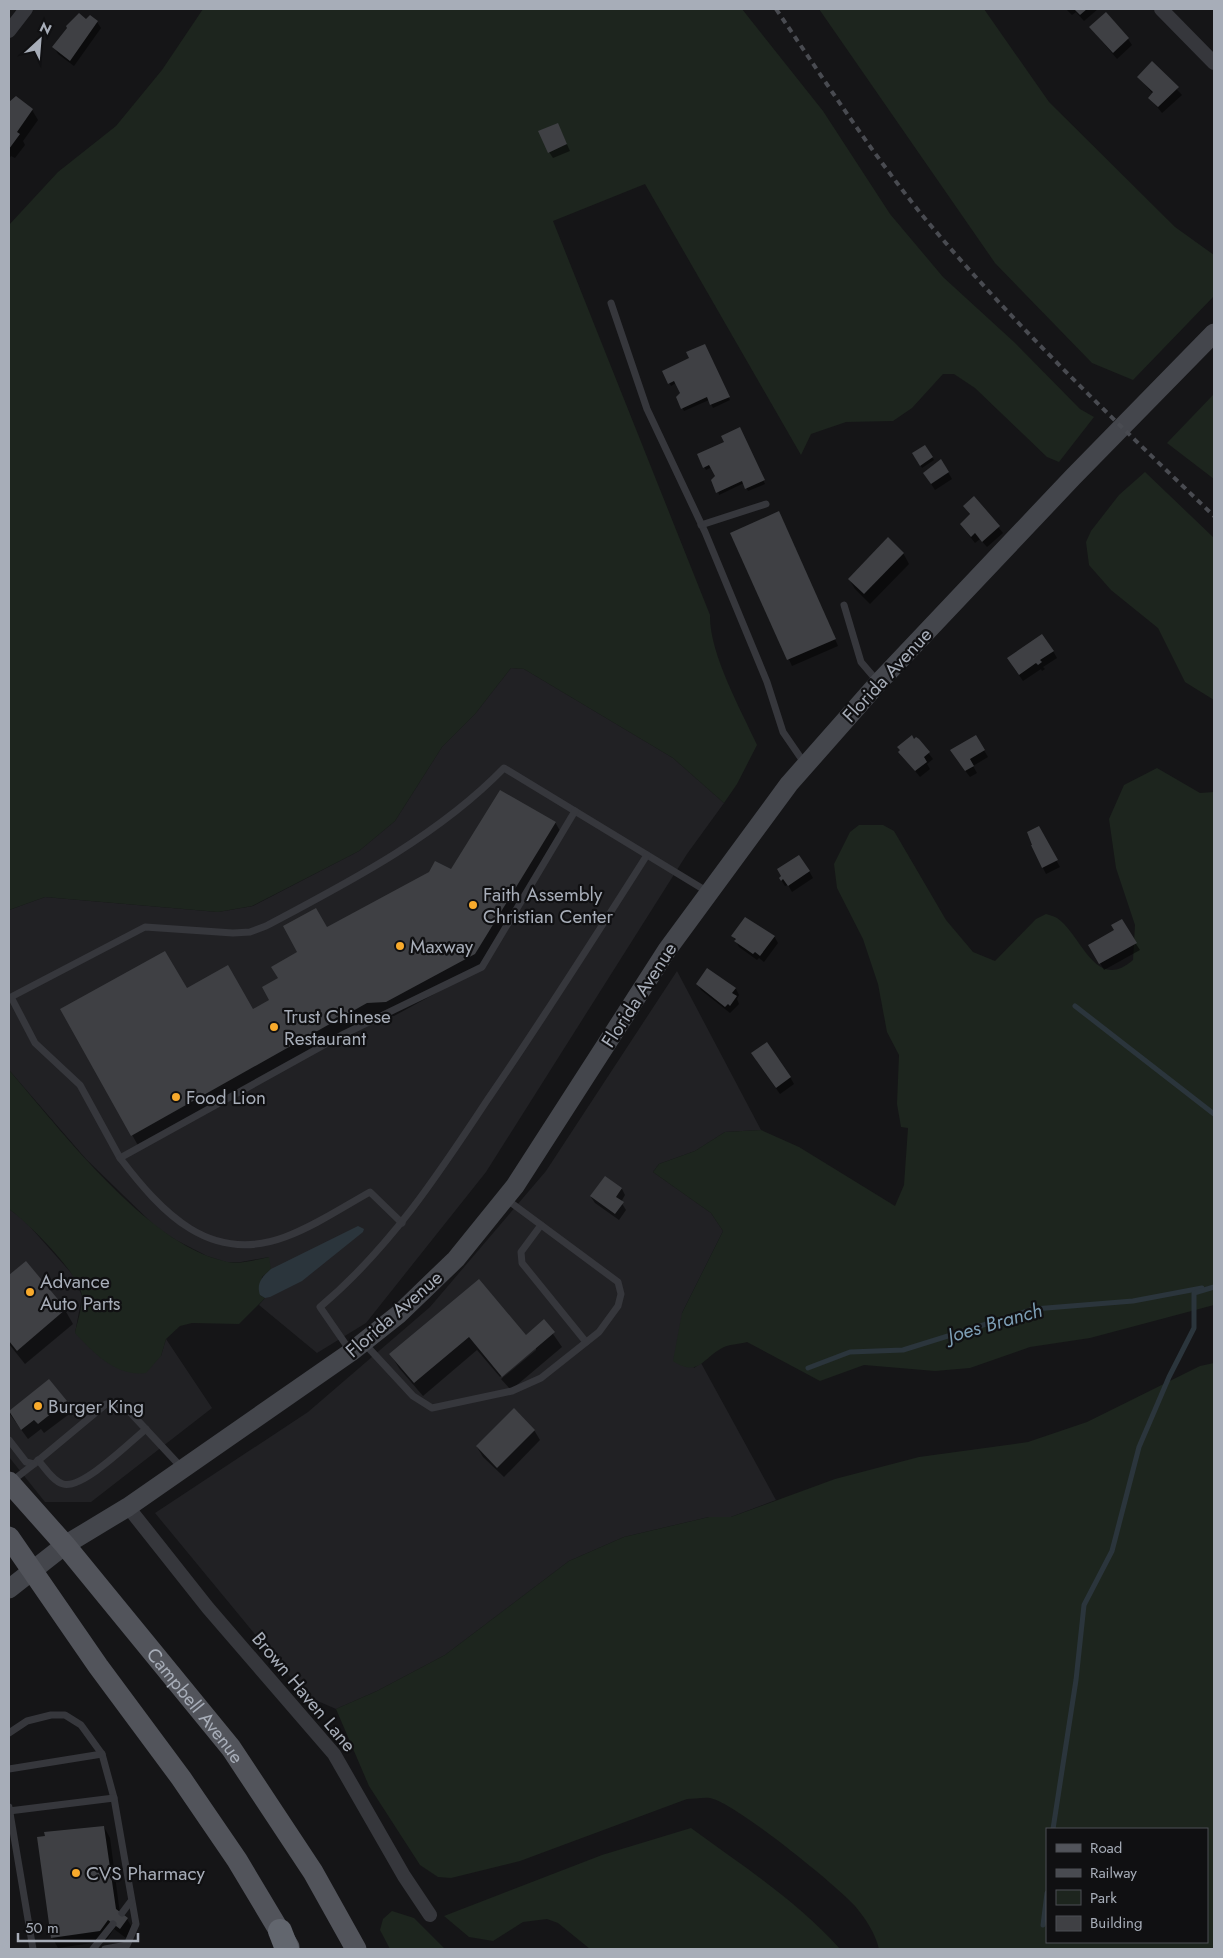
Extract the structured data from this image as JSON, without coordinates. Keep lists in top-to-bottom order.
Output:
{
  "streets": {
    "main road": ["Florida Avenue", "Campbell Avenue"],
    "street": ["Brown Haven Lane"]
  },
  "crossings": [
    ["Florida Avenue", "Brown Haven Lane"],
    ["Florida Avenue", "Campbell Avenue"]
  ],
  "water": ["Joes Branch"],
  "places": [
    "Faith Assembly Christian Center",
    "Maxway",
    "Trust Chinese Restaurant",
    "Food Lion",
    "Advance Auto Parts",
    "Burger King",
    "CVS Pharmacy"
  ],
  "legend": [
    "Road",
    "Railway",
    "Park",
    "Building"
  ],
  "scale_bar": "50 m",
  "north": "top right"
}
